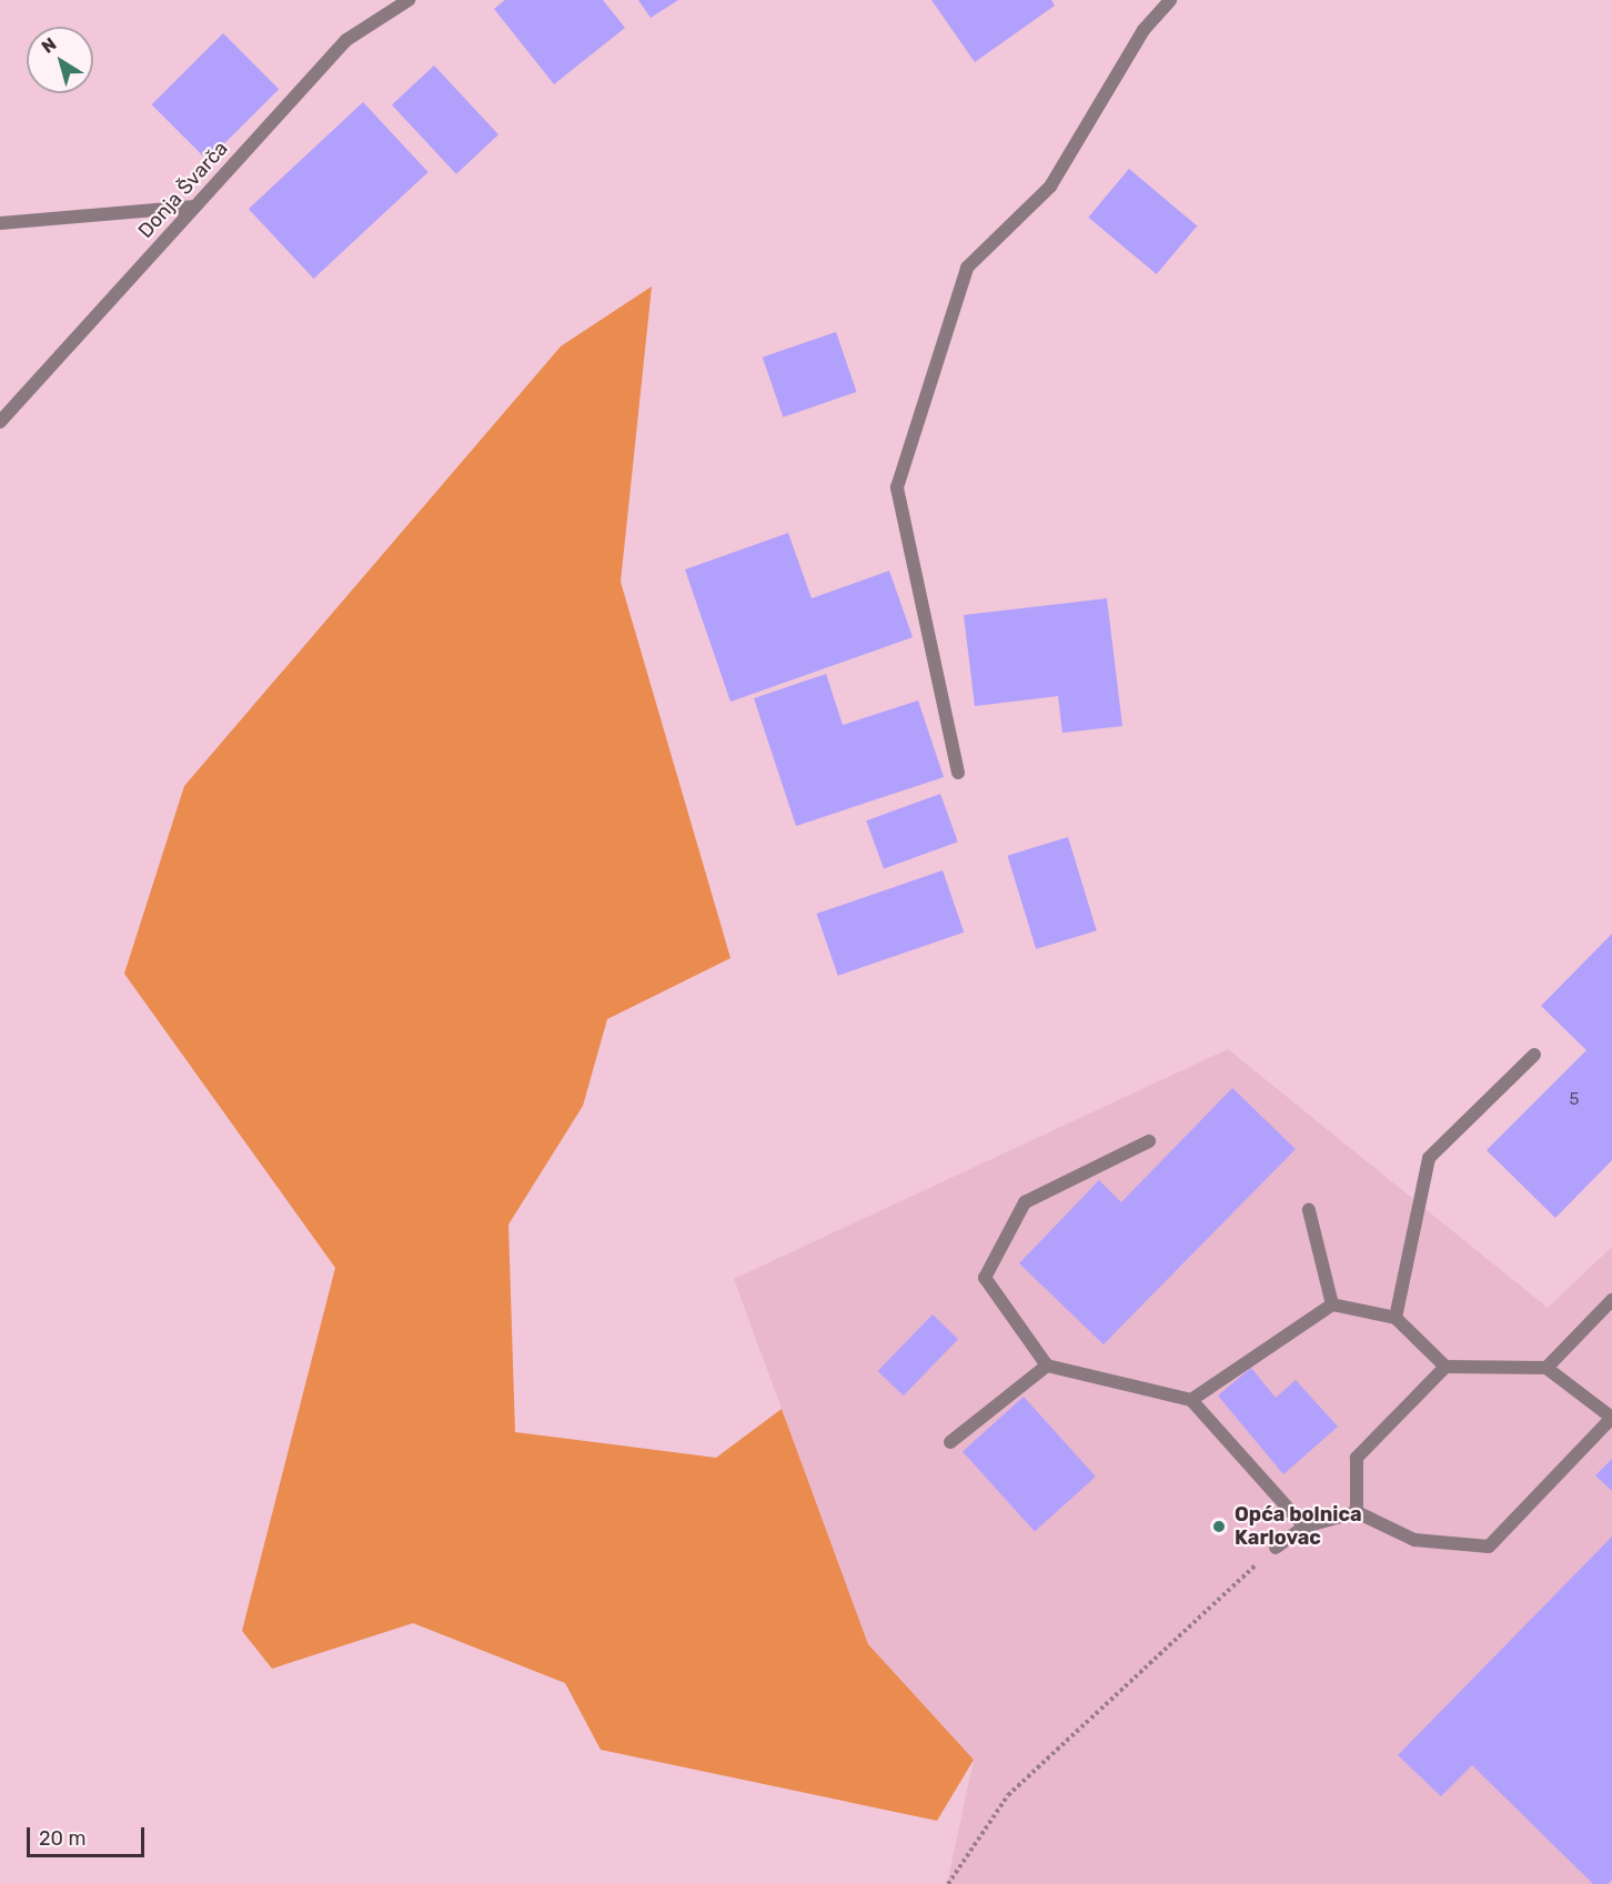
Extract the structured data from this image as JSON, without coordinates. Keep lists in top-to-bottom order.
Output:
{
  "streets": {
    "street": ["Donja Švarča"]
  },
  "places": ["Opća bolnica Karlovac"],
  "house_numbers": ["5"],
  "scale_bar": "20 m",
  "north": "top left"
}
